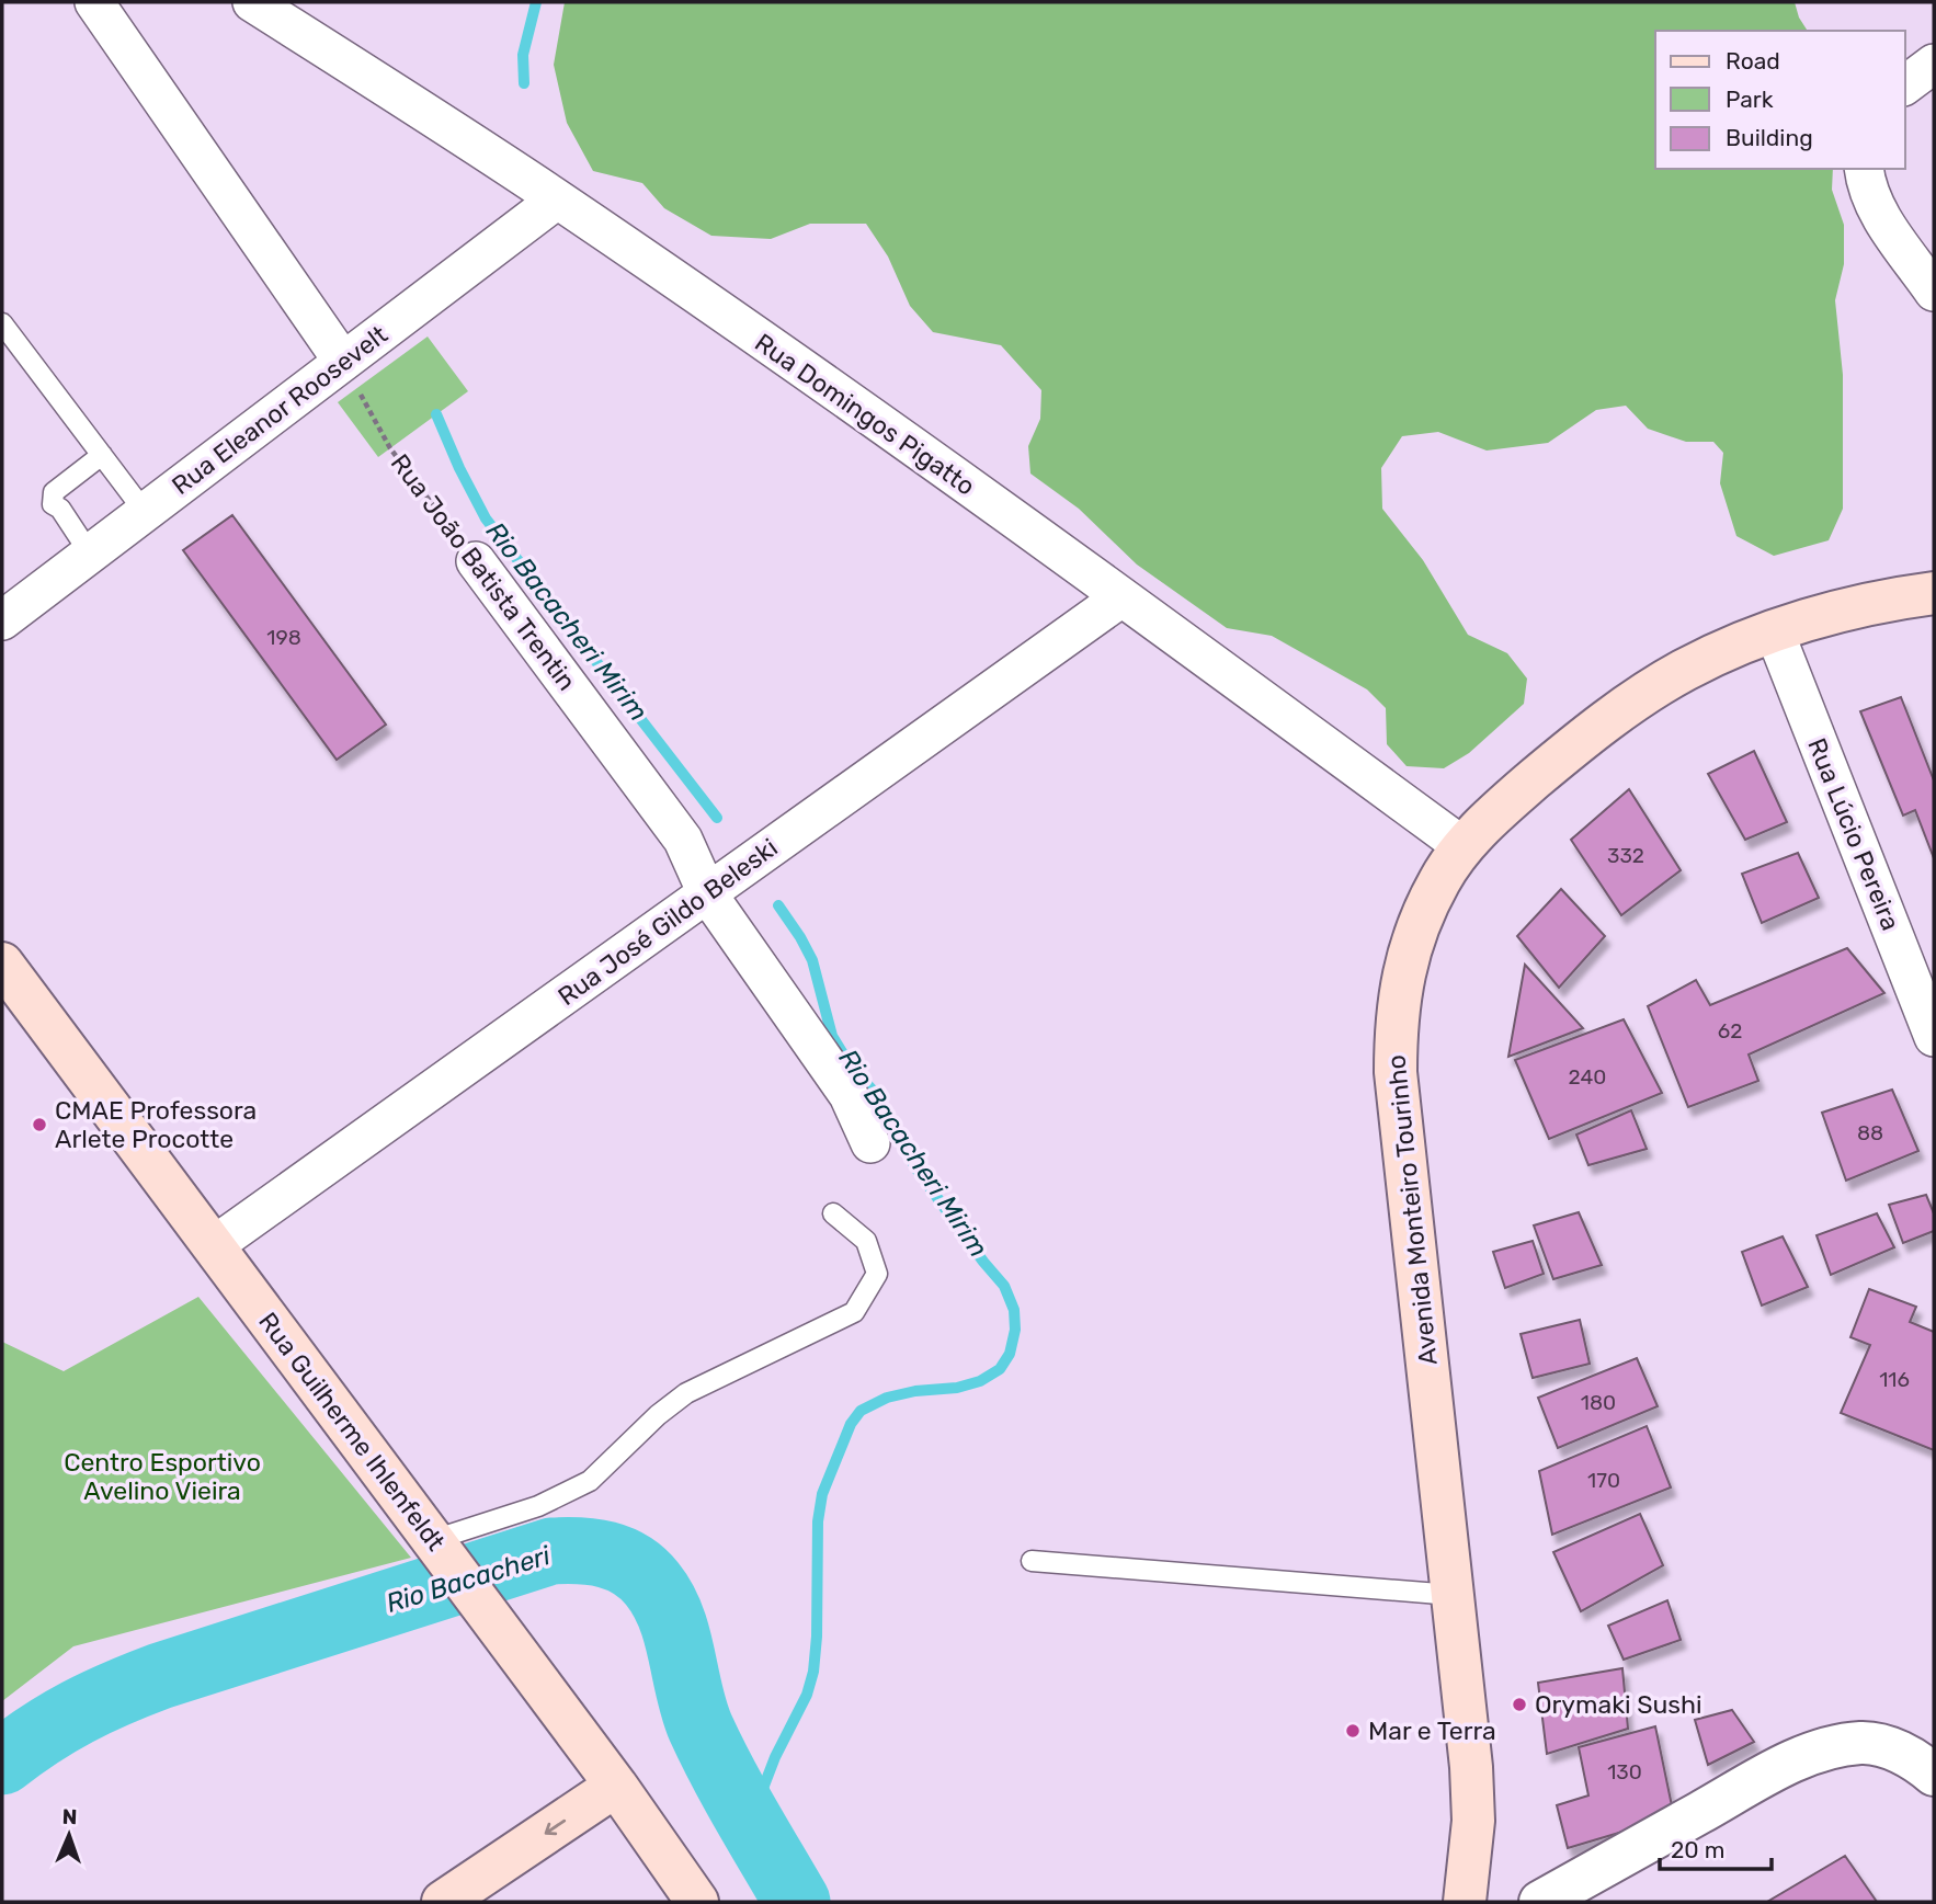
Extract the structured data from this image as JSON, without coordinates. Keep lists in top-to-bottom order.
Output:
{
  "streets": {
    "main road": ["Avenida Monteiro Tourinho", "Rua Guilherme Ihlenfeldt"],
    "street": [
      "Rua Eleanor Roosevelt",
      "Rua Domingos Pigatto",
      "Rua João Batista Trentin",
      "Rua Lúcio Pereira",
      "Rua José Gildo Beleski"
    ]
  },
  "crossings": [
    ["Rua Eleanor Roosevelt", "Rua Domingos Pigatto"],
    ["Rua Eleanor Roosevelt", "Rua João Batista Trentin"],
    ["Rua Domingos Pigatto", "Rua José Gildo Beleski"],
    ["Rua Domingos Pigatto", "Avenida Monteiro Tourinho"],
    ["Rua João Batista Trentin", "Rua José Gildo Beleski"],
    ["Rua Lúcio Pereira", "Avenida Monteiro Tourinho"],
    ["Rua José Gildo Beleski", "Rua Guilherme Ihlenfeldt"]
  ],
  "water": ["Rio Bacacheri Mirim", "Rio Bacacheri"],
  "parks": ["Centro Esportivo Avelino Vieira"],
  "places": ["CMAE Professora Arlete Procotte", "Orymaki Sushi", "Mar e Terra"],
  "house_numbers": [
    "198",
    "332",
    "62",
    "240",
    "88",
    "116",
    "180",
    "170",
    "130"
  ],
  "legend": ["Road", "Park", "Building"],
  "scale_bar": "20 m",
  "north": "top"
}
